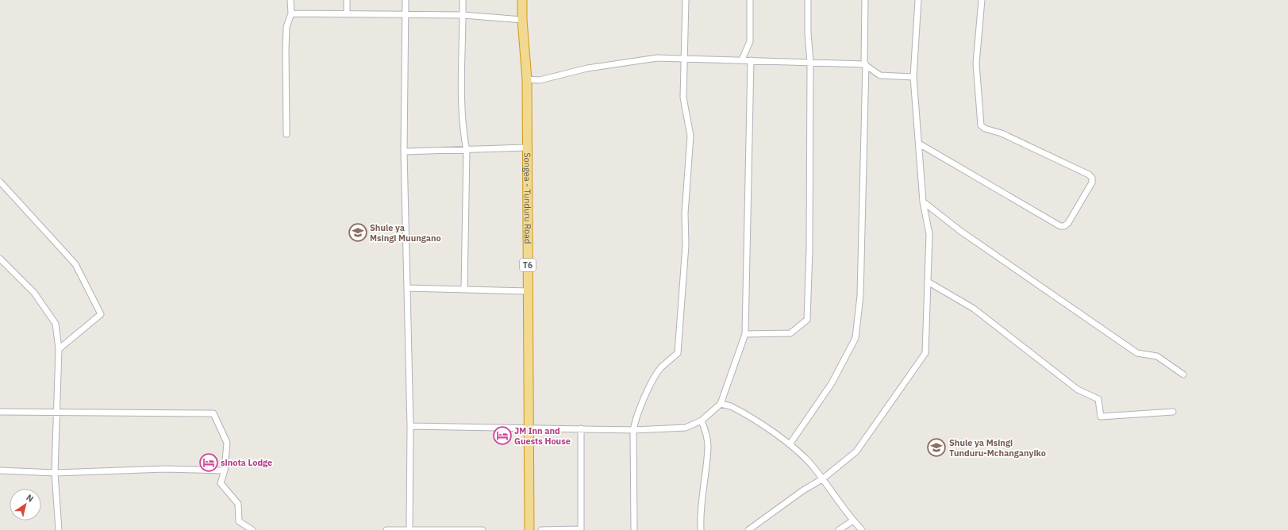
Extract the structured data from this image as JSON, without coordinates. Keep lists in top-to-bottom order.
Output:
{
  "streets": {
    "highway": ["Songea - Tunduru Road", "T6"]
  },
  "places": {
    "school or university": ["Shule ya Msingi Muungano", "Shule ya Msingi Tunduru-Mchanganyiko"],
    "hotel": ["JM Inn and Guests House", "sinota Lodge"]
  },
  "north": "top right"
}
